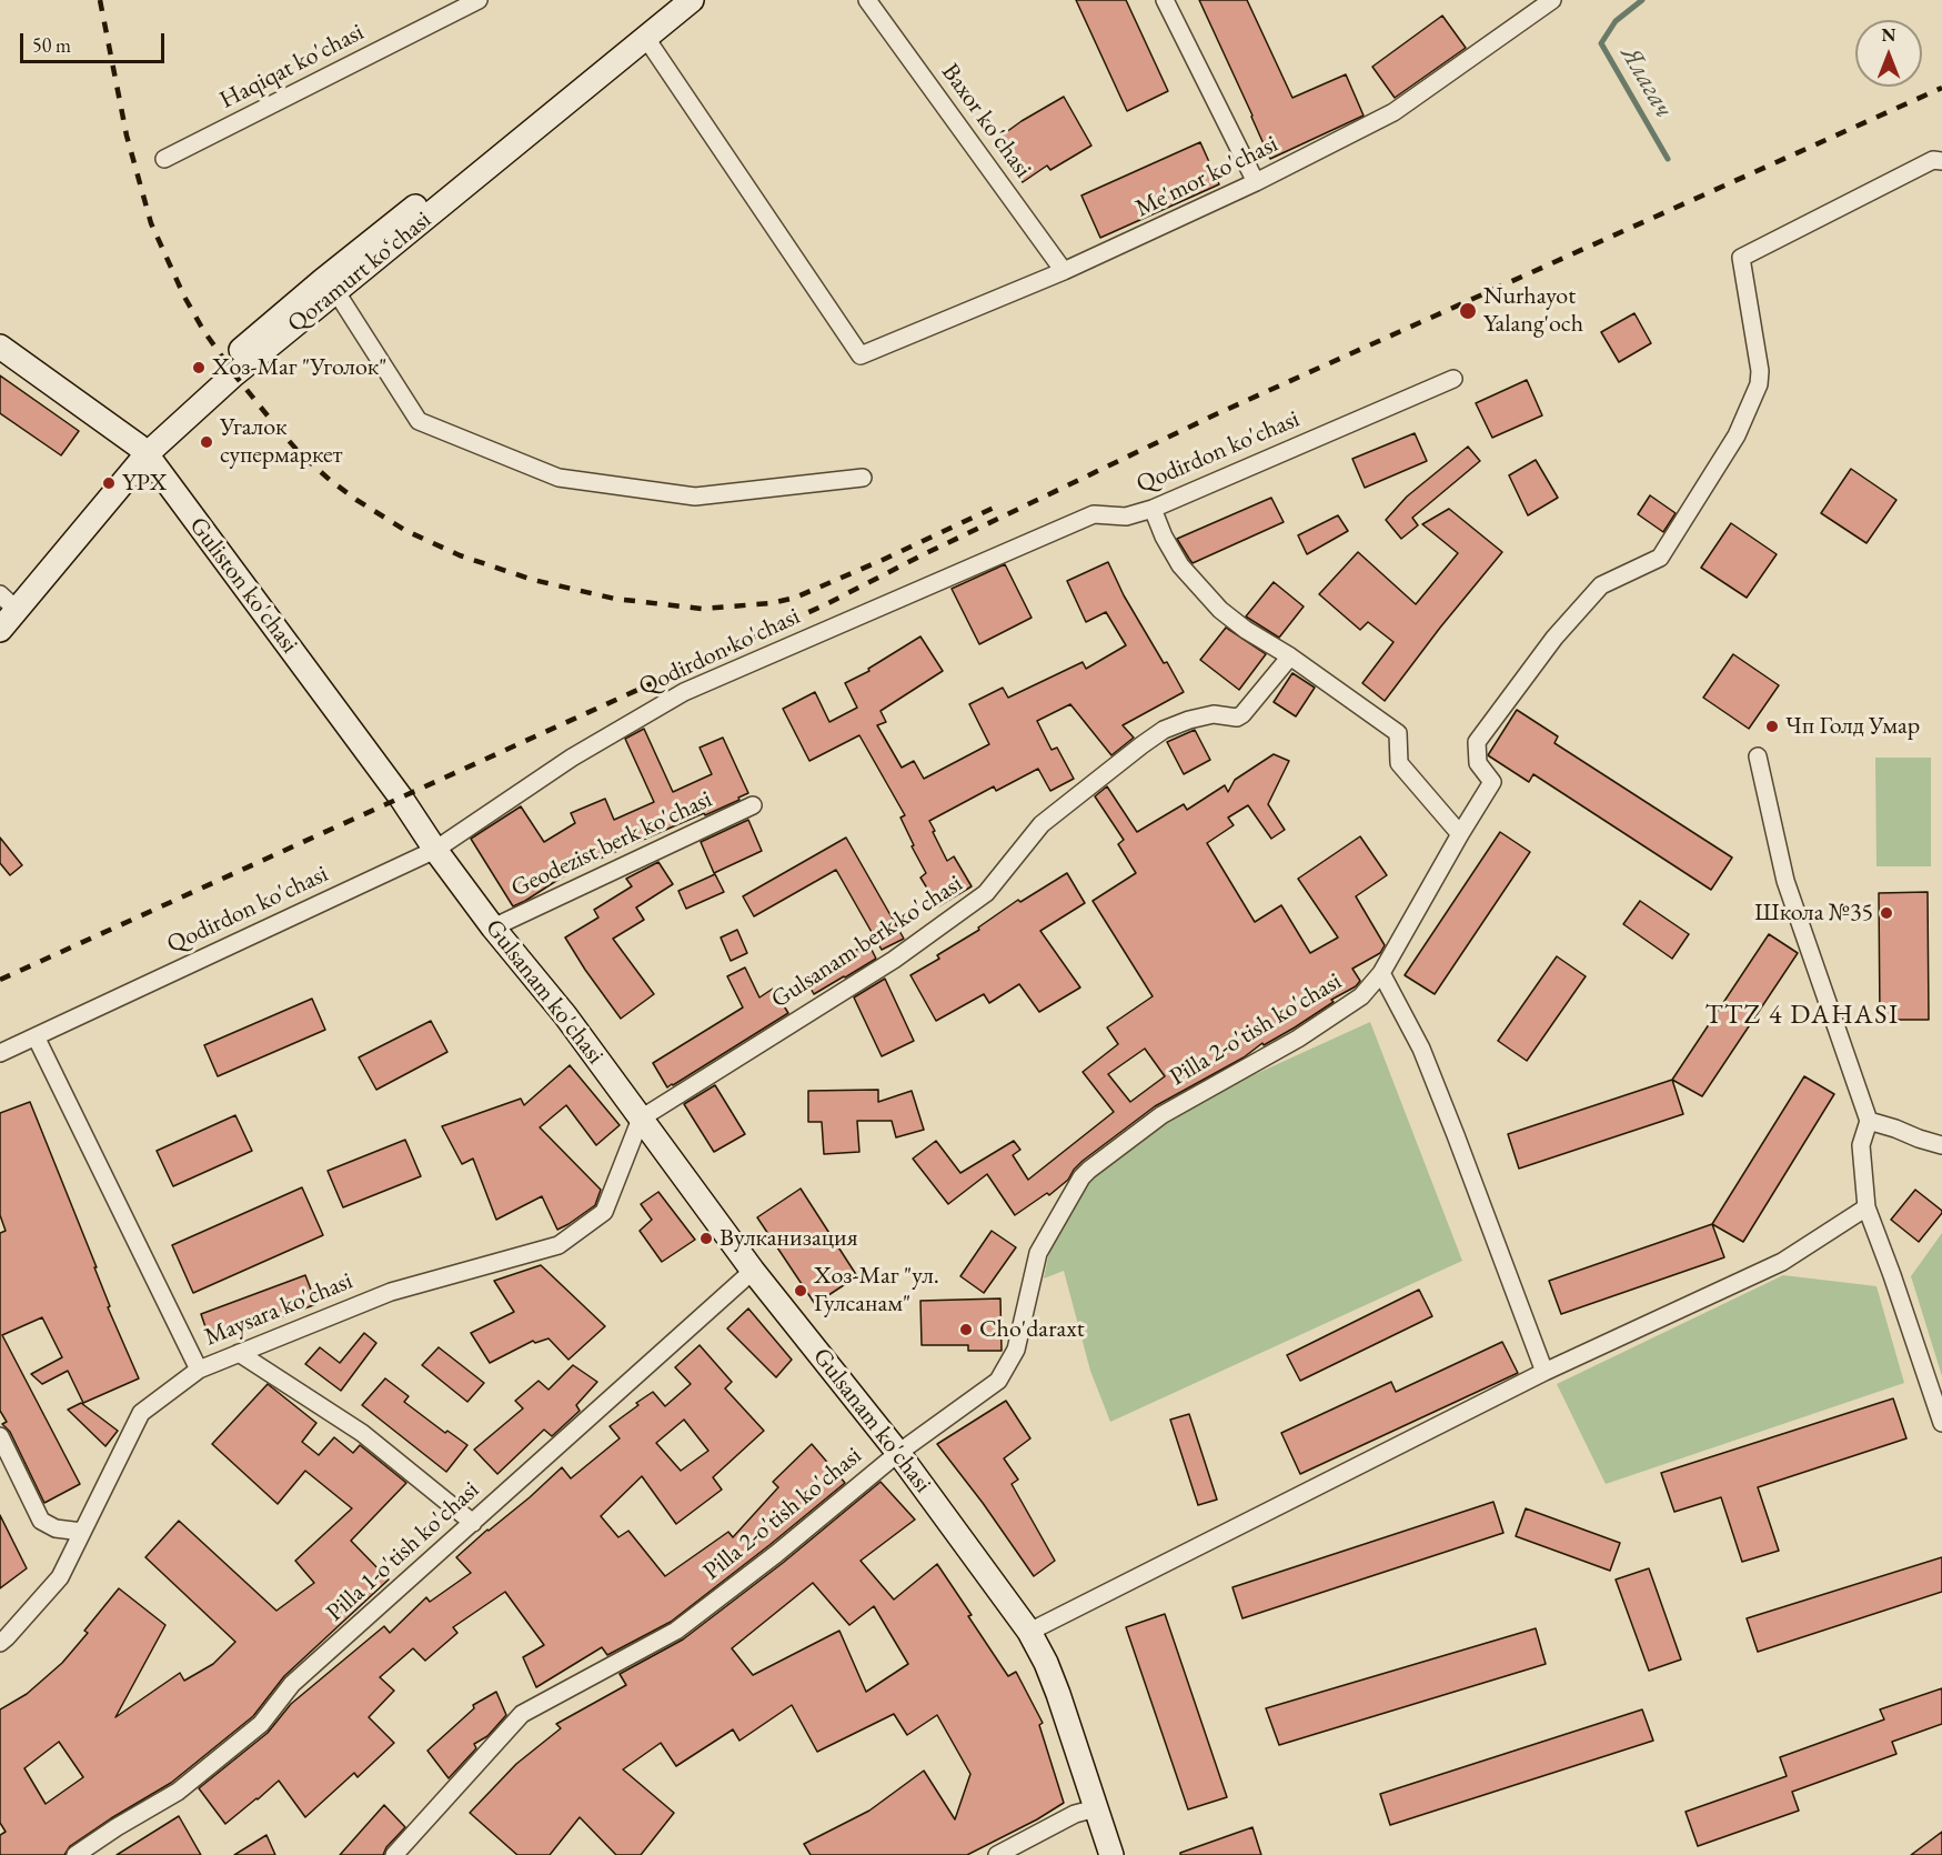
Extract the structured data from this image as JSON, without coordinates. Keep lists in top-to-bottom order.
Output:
{
  "streets": {
    "main road": ["Qoramurt koʻchasi", "Guliston ko'chasi", "Gulsanam ko'chasi"],
    "street": [
      "Haqiqat ko'chasi",
      "Baxor ko'chasi",
      "Me'mor ko'chasi",
      "Qodirdon ko'chasi",
      "Geodezist berk ko'chasi",
      "Gulsanam berk ko'chasi",
      "Pilla 2-o'tish ko'chasi",
      "Maysara ko'chasi",
      "Pilla 1-o'tish ko'chasi"
    ]
  },
  "crossings": [
    ["Baxor ko'chasi", "Me'mor ko'chasi"],
    ["Me'mor ko'chasi", "Qoramurt koʻchasi"],
    ["Qoramurt koʻchasi", "Guliston ko'chasi"],
    ["Qodirdon ko'chasi", "Gulsanam ko'chasi"],
    ["Guliston ko'chasi", "Gulsanam ko'chasi"],
    ["Geodezist berk ko'chasi", "Gulsanam ko'chasi"],
    ["Gulsanam berk ko'chasi", "Gulsanam ko'chasi"],
    ["Gulsanam berk ko'chasi", "Maysara ko'chasi"],
    ["Gulsanam ko'chasi", "Pilla 2-o'tish ko'chasi"],
    ["Gulsanam ko'chasi", "Maysara ko'chasi"],
    ["Gulsanam ko'chasi", "Pilla 1-o'tish ko'chasi"]
  ],
  "districts": ["TTZ 4 DAHASI"],
  "water": ["Ялагач"],
  "places": [
    "Nurhayot Yalang'och",
    "Хоз-Маг \"Уголок\"",
    "Угалок супермаркет",
    "YPX",
    "Чп Голд Умар",
    "Школа №35",
    "Вулканизация",
    "Хоз-Маг \"ул. Гулсанам\"",
    "Cho'daraxt"
  ],
  "scale_bar": "50 m",
  "north": "top"
}
